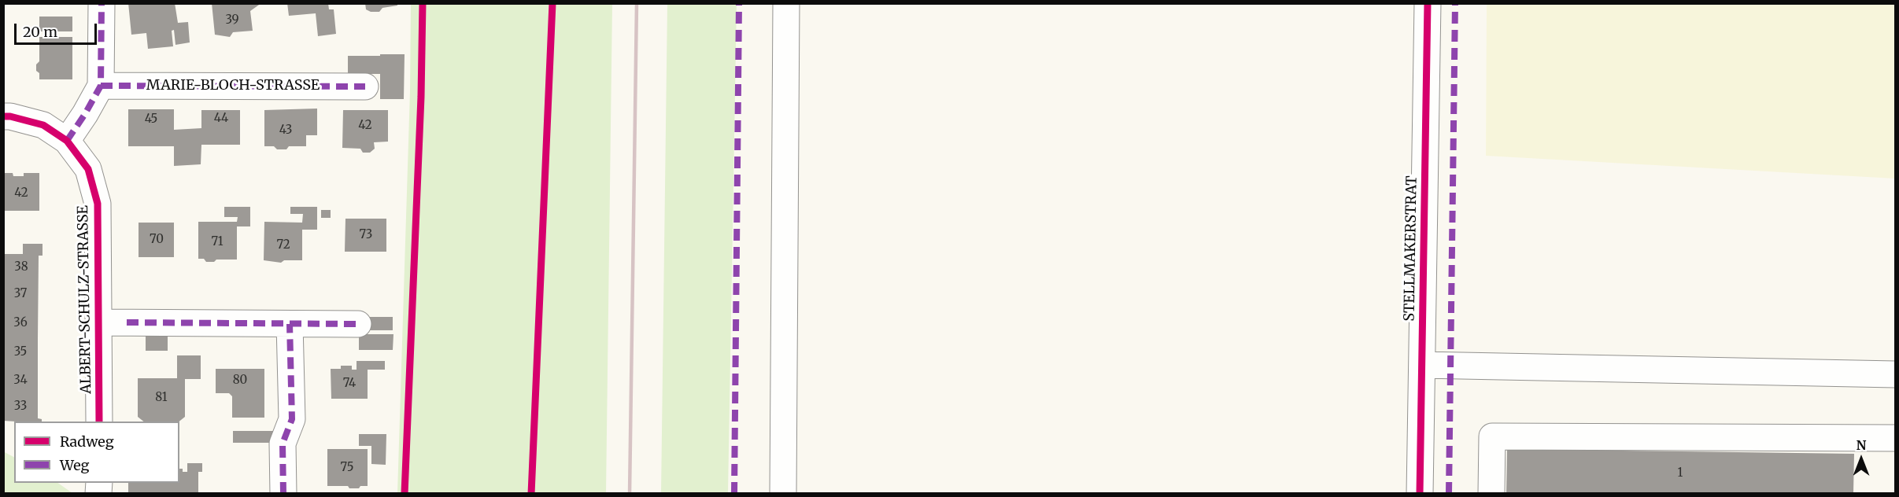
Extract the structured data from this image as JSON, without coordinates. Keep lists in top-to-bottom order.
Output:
{
  "streets": {
    "street": ["MARIE-BLOCH-STRASSE", "STELLMAKERSTRAT", "ALBERT-SCHULZ-STRASSE"]
  },
  "house_numbers": [
    "39",
    "44",
    "45",
    "42",
    "43",
    "42",
    "73",
    "70",
    "71",
    "72",
    "38",
    "37",
    "36",
    "35",
    "34",
    "80",
    "74",
    "81",
    "33",
    "75",
    "1"
  ],
  "legend": ["Radweg", "Weg"],
  "scale_bar": "20 m",
  "north": "top"
}
